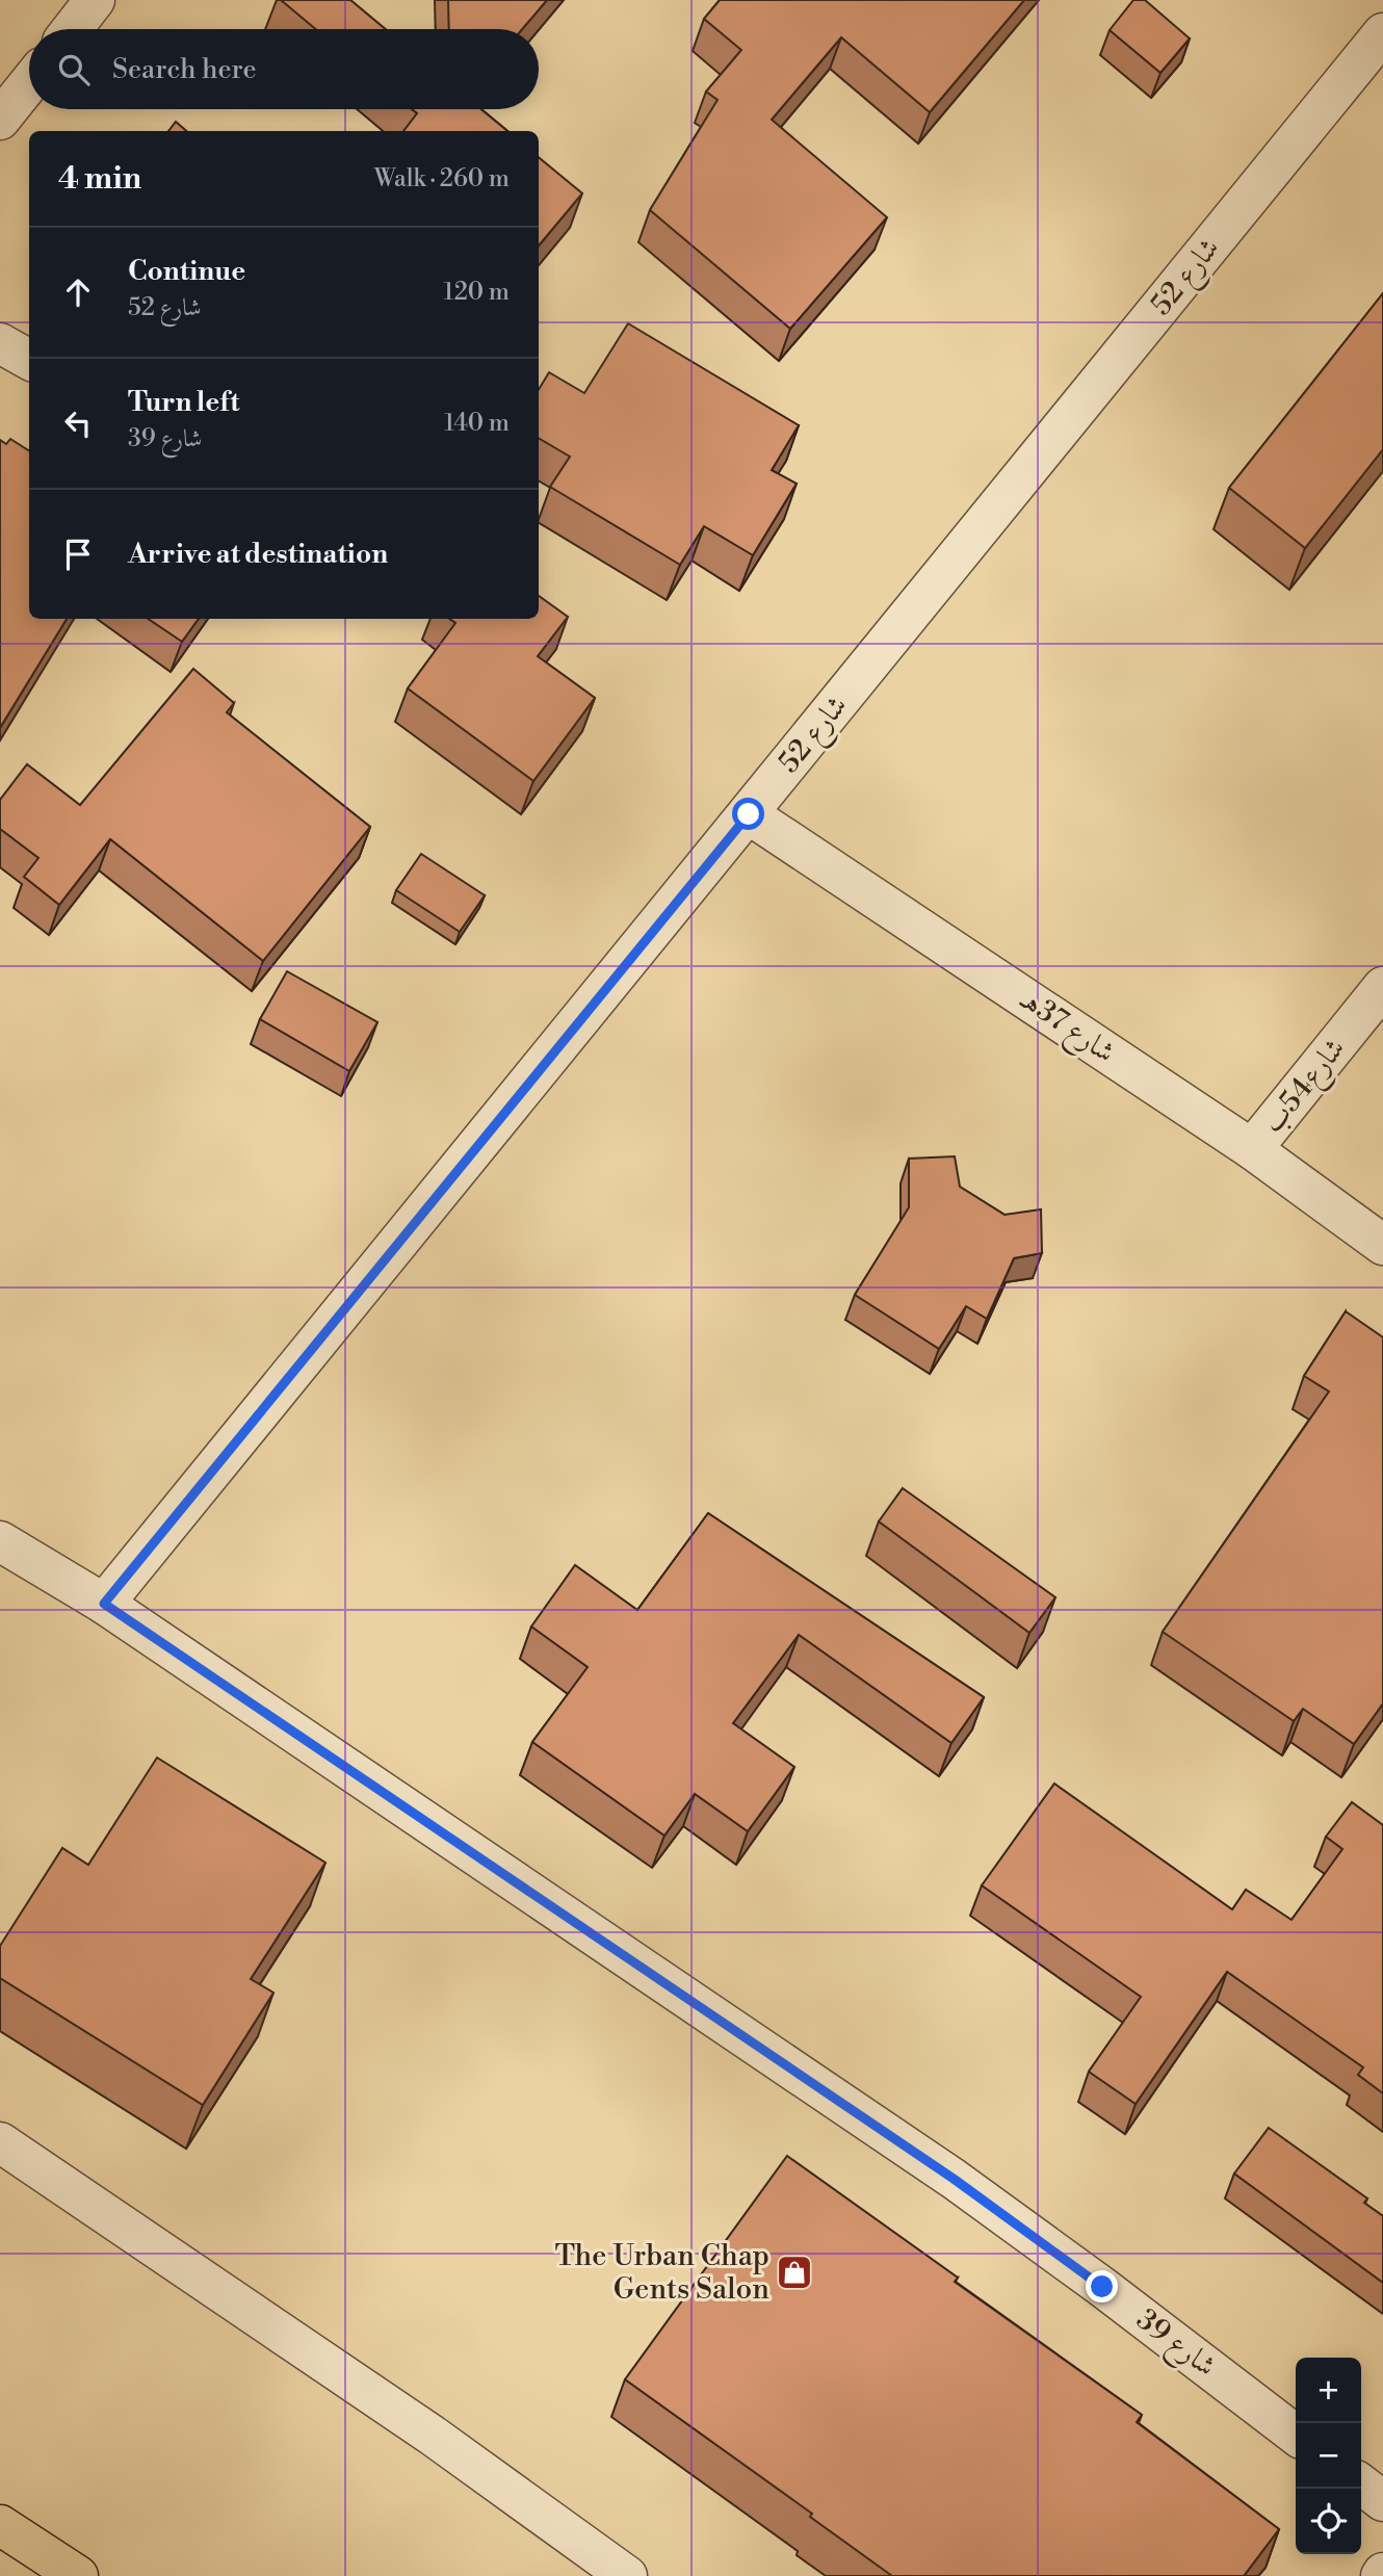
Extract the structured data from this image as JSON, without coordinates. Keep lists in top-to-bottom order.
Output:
{
  "streets": {
    "street": [
      "شارع 52",
      "شارع 37هـ",
      "شارع54ب",
      "شارع 39"
    ]
  },
  "crossings": [
    ["شارع 52", "شارع 37هـ"],
    ["شارع 52", "شارع 39"],
    ["شارع 37هـ", "شارع54ب"]
  ],
  "places": {
    "shop": ["The Urban Chap Gents Salon"]
  },
  "page": {
    "search": "Search here",
    "heading": ["4 min", "Walk · 260 m"],
    "list": [
      ["Continue", "شارع 52", "120 m"],
      ["Turn left", "شارع 39", "140 m"],
      "Arrive at destination"
    ],
    "map_buttons": ["+", "−"]
  }
}
